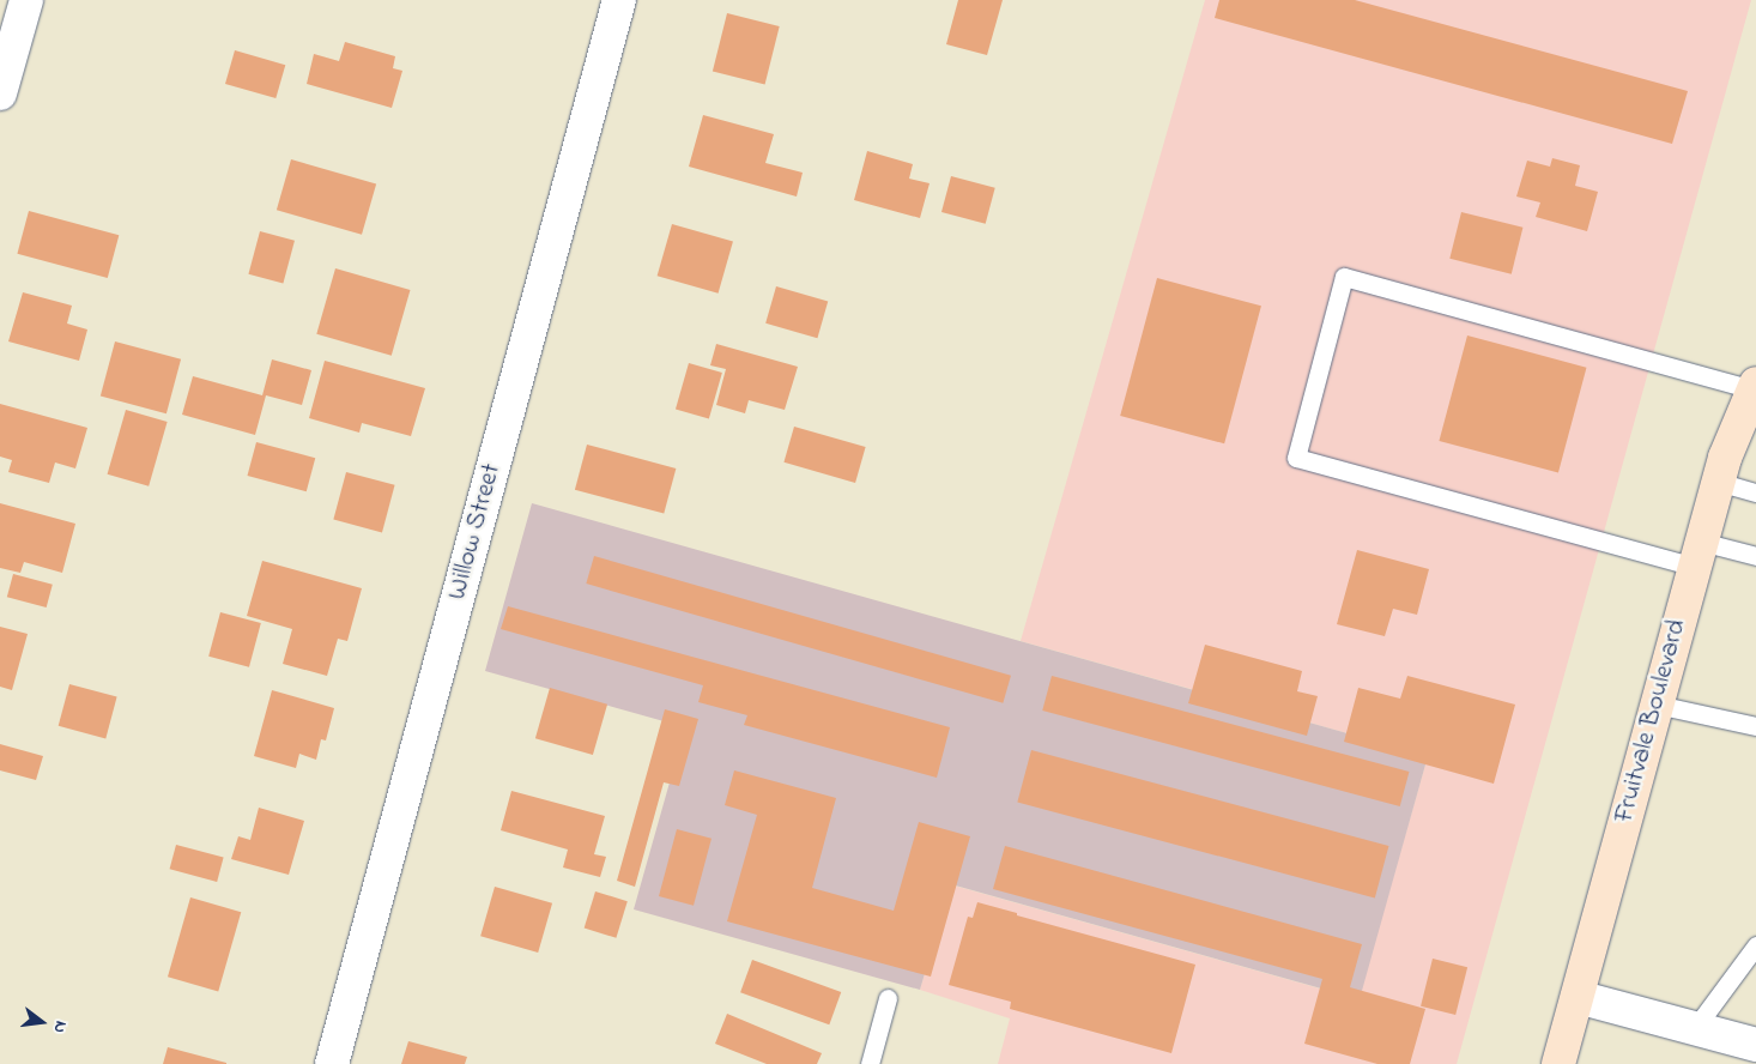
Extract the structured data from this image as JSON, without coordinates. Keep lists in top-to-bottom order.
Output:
{
  "streets": {
    "main road": ["Fruitvale Boulevard"],
    "street": ["Willow Street"]
  },
  "north": "right"
}
